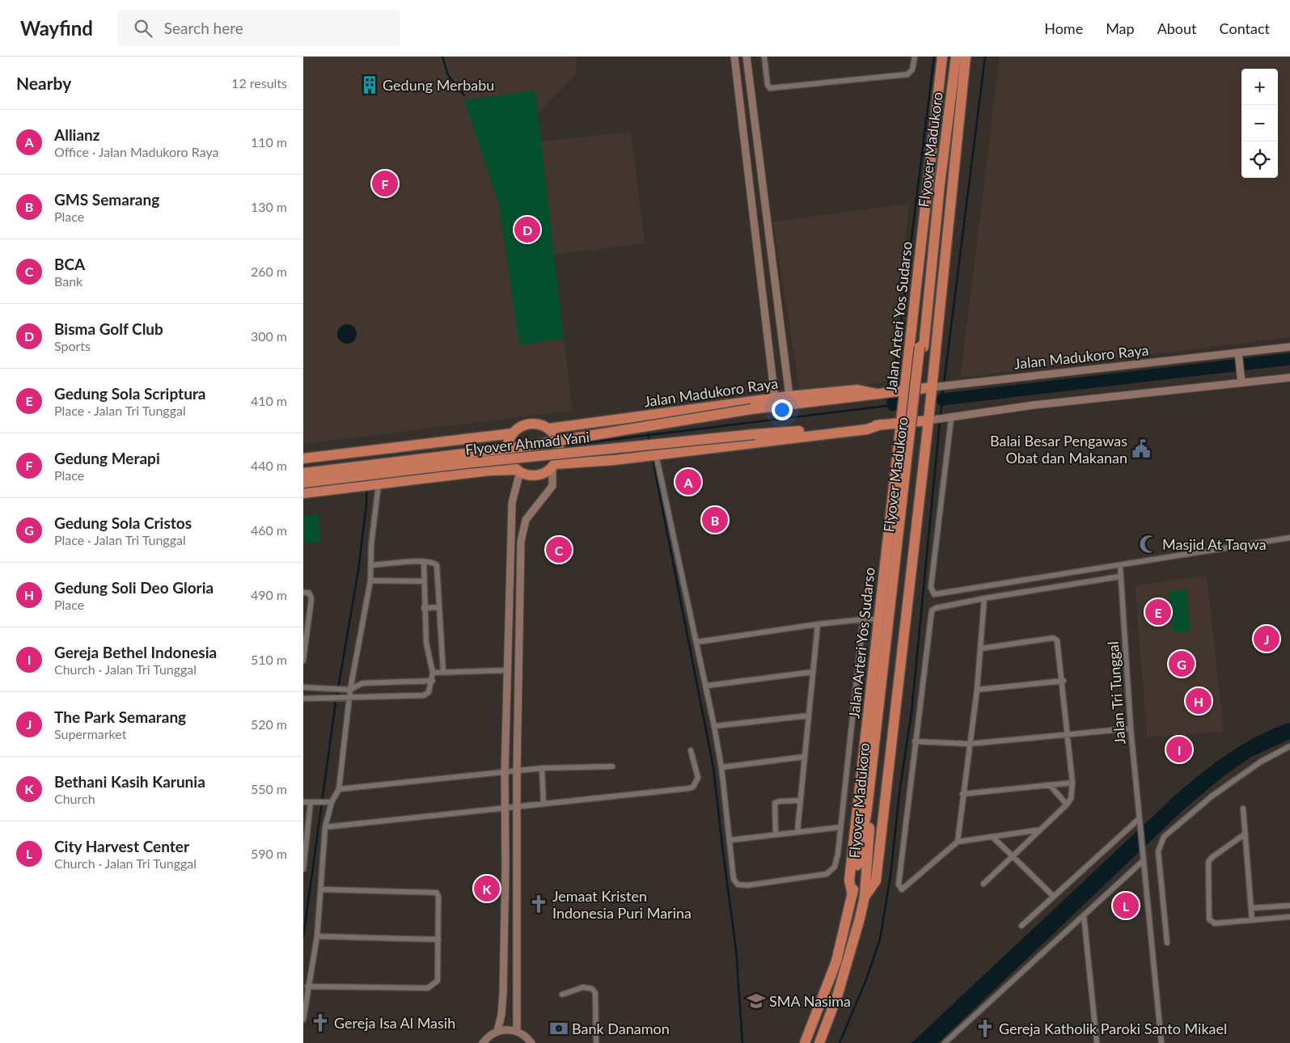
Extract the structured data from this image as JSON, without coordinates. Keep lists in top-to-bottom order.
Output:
{
  "streets": {
    "highway": [
      "Flyover Madukoro",
      "Jalan Arteri Yos Sudarso",
      "Jalan Madukoro Raya",
      "Flyover Ahmad Yani"
    ],
    "street": ["Jalan Tri Tunggal"]
  },
  "crossings": [
    ["Flyover Madukoro", "Jalan Arteri Yos Sudarso"],
    ["Jalan Arteri Yos Sudarso", "Jalan Madukoro Raya"],
    ["Jalan Madukoro Raya", "Flyover Ahmad Yani"]
  ],
  "places": {
    "building": ["Gedung Merbabu"],
    "public building": ["Balai Besar Pengawas Obat dan Makanan"],
    "mosque": ["Masjid At Taqwa"],
    "church": ["Jemaat Kristen Indonesia Puri Marina", "Gereja Isa Al Masih", "Gereja Katholik Paroki Santo Mikael"],
    "school or university": ["SMA Nasima"],
    "bank": ["Bank Danamon"]
  },
  "page": {
    "header": "Wayfind",
    "search": "Search here",
    "nav": [
      "Home",
      "Map",
      "About",
      "Contact"
    ],
    "heading": ["Nearby", "12 results"],
    "map_buttons": ["+", "−"],
    "list": [
      {
        "mark": "A",
        "name": "Allianz",
        "note": "Office · Jalan Madukoro Raya",
        "value": "110 m"
      },
      {
        "mark": "B",
        "name": "GMS Semarang",
        "note": "Place",
        "value": "130 m"
      },
      {
        "mark": "C",
        "name": "BCA",
        "note": "Bank",
        "value": "260 m"
      },
      {
        "mark": "D",
        "name": "Bisma Golf Club",
        "note": "Sports",
        "value": "300 m"
      },
      {
        "mark": "E",
        "name": "Gedung Sola Scriptura",
        "note": "Place · Jalan Tri Tunggal",
        "value": "410 m"
      },
      {
        "mark": "F",
        "name": "Gedung Merapi",
        "note": "Place",
        "value": "440 m"
      },
      {
        "mark": "G",
        "name": "Gedung Sola Cristos",
        "note": "Place · Jalan Tri Tunggal",
        "value": "460 m"
      },
      {
        "mark": "H",
        "name": "Gedung Soli Deo Gloria",
        "note": "Place",
        "value": "490 m"
      },
      {
        "mark": "I",
        "name": "Gereja Bethel Indonesia",
        "note": "Church · Jalan Tri Tunggal",
        "value": "510 m"
      },
      {
        "mark": "J",
        "name": "The Park Semarang",
        "note": "Supermarket",
        "value": "520 m"
      },
      {
        "mark": "K",
        "name": "Bethani Kasih Karunia",
        "note": "Church",
        "value": "550 m"
      },
      {
        "mark": "L",
        "name": "City Harvest Center",
        "note": "Church · Jalan Tri Tunggal",
        "value": "590 m"
      }
    ],
    "pins": [
      "F",
      "D",
      "A",
      "B",
      "C",
      "E",
      "J",
      "G",
      "H",
      "I",
      "K",
      "L"
    ]
  }
}
